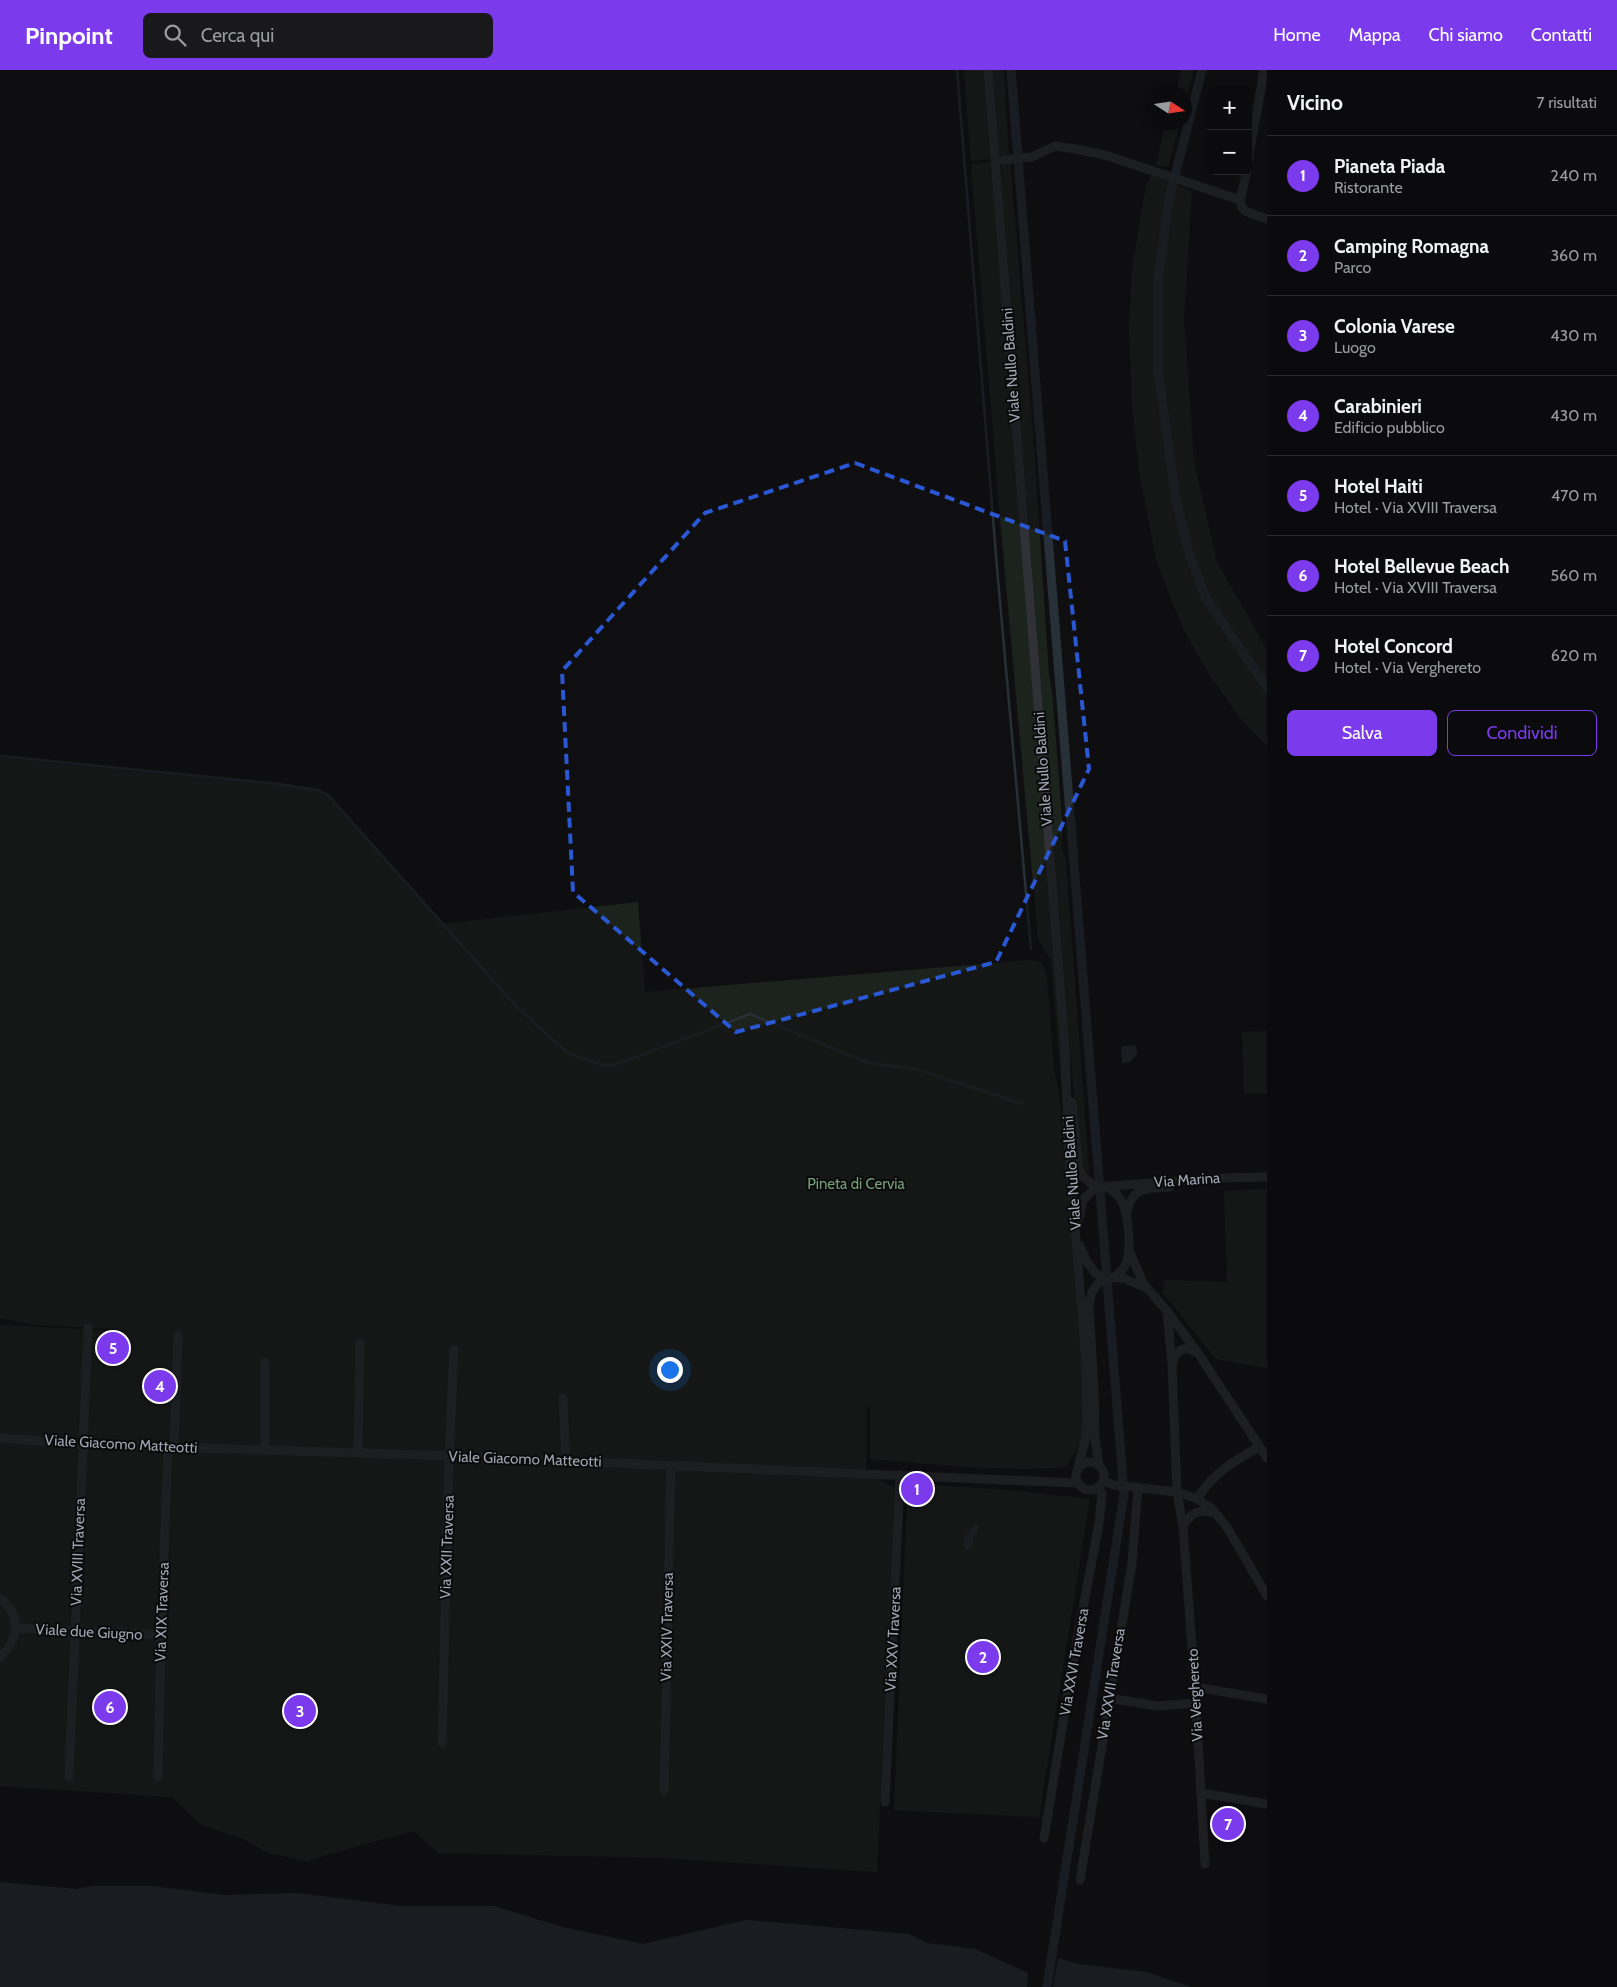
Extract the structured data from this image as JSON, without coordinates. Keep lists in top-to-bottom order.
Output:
{
  "streets": {
    "street": [
      "Viale Nullo Baldini",
      "Via Marina",
      "Viale Giacomo Matteotti",
      "Via XXII Traversa",
      "Via XVIII Traversa",
      "Via XIX Traversa",
      "Via XXIV Traversa",
      "Viale due Giugno",
      "Via XXV Traversa",
      "Via XXVI Traversa",
      "Via XXVII Traversa",
      "Via Verghereto"
    ]
  },
  "crossings": [
    ["Viale Nullo Baldini", "Viale Giacomo Matteotti"],
    ["Viale Nullo Baldini", "Via XXVI Traversa"],
    ["Viale Giacomo Matteotti", "Via XXII Traversa"],
    ["Viale Giacomo Matteotti", "Via XVIII Traversa"],
    ["Viale Giacomo Matteotti", "Via XIX Traversa"],
    ["Viale Giacomo Matteotti", "Via XXIV Traversa"],
    ["Viale Giacomo Matteotti", "Via XXV Traversa"],
    ["Viale Giacomo Matteotti", "Via XXVI Traversa"],
    ["Via XVIII Traversa", "Viale due Giugno"],
    ["Via XIX Traversa", "Viale due Giugno"]
  ],
  "parks": ["Pineta di Cervia"],
  "north": "right",
  "page": {
    "header": "Pinpoint",
    "search": "Cerca qui",
    "nav": [
      "Home",
      "Mappa",
      "Chi siamo",
      "Contatti"
    ],
    "heading": ["Vicino", "7 risultati"],
    "map_buttons": ["+", "−"],
    "list": [
      {
        "mark": "1",
        "name": "Pianeta Piada",
        "note": "Ristorante",
        "value": "240 m"
      },
      {
        "mark": "2",
        "name": "Camping Romagna",
        "note": "Parco",
        "value": "360 m"
      },
      {
        "mark": "3",
        "name": "Colonia Varese",
        "note": "Luogo",
        "value": "430 m"
      },
      {
        "mark": "4",
        "name": "Carabinieri",
        "note": "Edificio pubblico",
        "value": "430 m"
      },
      {
        "mark": "5",
        "name": "Hotel Haiti",
        "note": "Hotel · Via XVIII Traversa",
        "value": "470 m"
      },
      {
        "mark": "6",
        "name": "Hotel Bellevue Beach",
        "note": "Hotel · Via XVIII Traversa",
        "value": "560 m"
      },
      {
        "mark": "7",
        "name": "Hotel Concord",
        "note": "Hotel · Via Verghereto",
        "value": "620 m"
      }
    ],
    "buttons": ["Salva", "Condividi"],
    "pins": [
      "5",
      "4",
      "1",
      "2",
      "6",
      "3",
      "7"
    ]
  }
}
